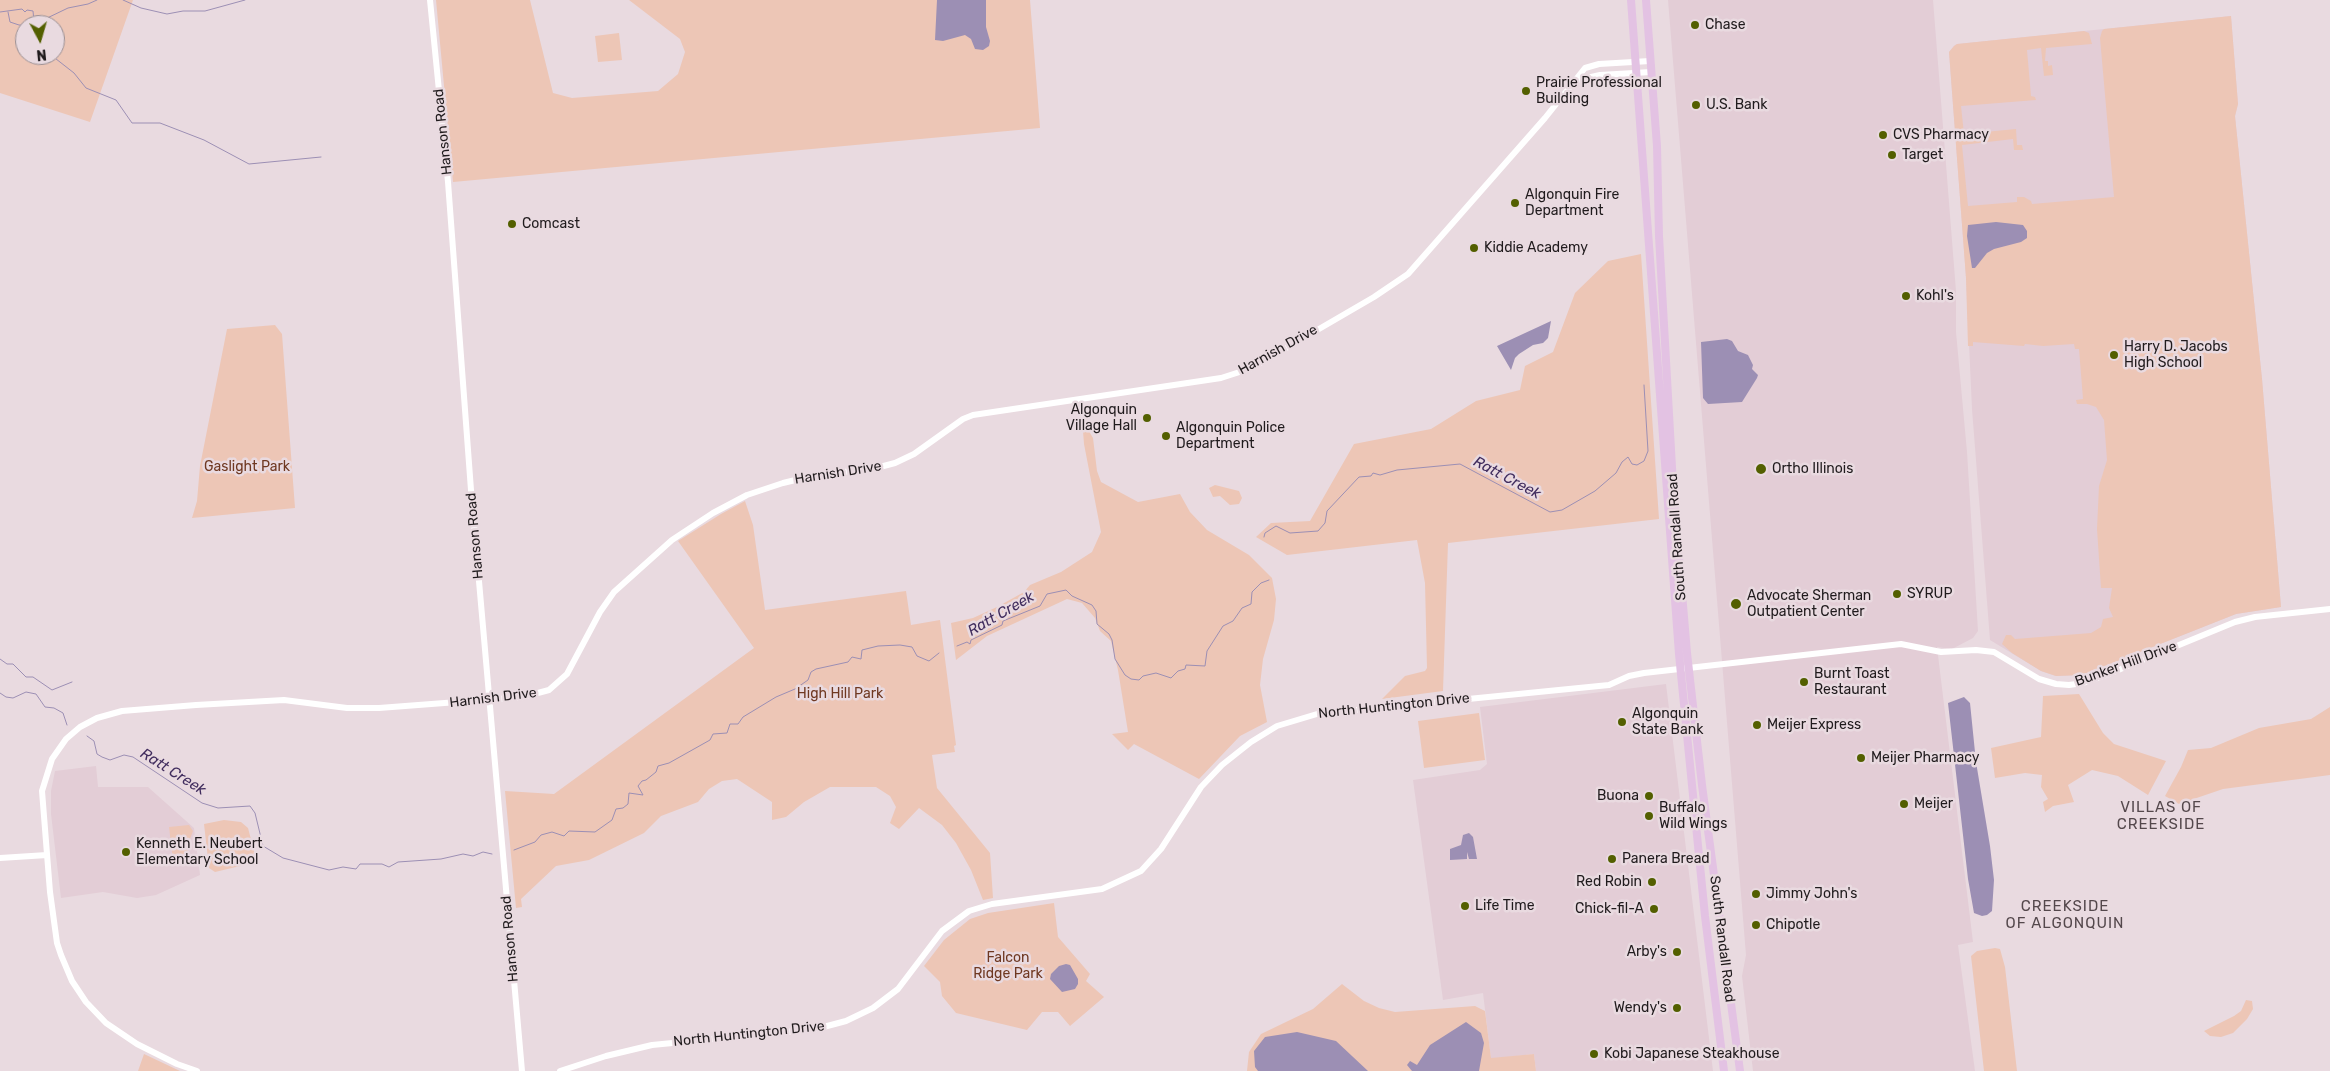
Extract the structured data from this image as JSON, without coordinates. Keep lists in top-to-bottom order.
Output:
{
  "streets": {
    "main road": ["South Randall Road"],
    "street": [
      "Hanson Road",
      "Harnish Drive",
      "Bunker Hill Drive",
      "North Huntington Drive"
    ]
  },
  "crossings": [
    ["Hanson Road", "Harnish Drive"],
    ["Harnish Drive", "South Randall Road"],
    ["South Randall Road", "Bunker Hill Drive"],
    ["South Randall Road", "North Huntington Drive"],
    ["Bunker Hill Drive", "North Huntington Drive"]
  ],
  "districts": ["VILLAS OF CREEKSIDE", "CREEKSIDE OF ALGONQUIN"],
  "water": ["Ratt Creek"],
  "parks": ["Gaslight Park", "High Hill Park", "Falcon Ridge Park"],
  "places": [
    "Chase",
    "Prairie Professional Building",
    "U.S. Bank",
    "CVS Pharmacy",
    "Target",
    "Algonquin Fire Department",
    "Comcast",
    "Kiddie Academy",
    "Kohl's",
    "Harry D. Jacobs High School",
    "Algonquin Village Hall",
    "Algonquin Police Department",
    "Ortho Illinois",
    "SYRUP",
    "Advocate Sherman Outpatient Center",
    "Burnt Toast Restaurant",
    "Algonquin State Bank",
    "Meijer Express",
    "Meijer Pharmacy",
    "Buona",
    "Meijer",
    "Buffalo Wild Wings",
    "Kenneth E. Neubert Elementary School",
    "Panera Bread",
    "Red Robin",
    "Jimmy John's",
    "Life Time",
    "Chick-fil-A",
    "Chipotle",
    "Arby's",
    "Wendy's",
    "Kobi Japanese Steakhouse"
  ],
  "north": "bottom"
}
